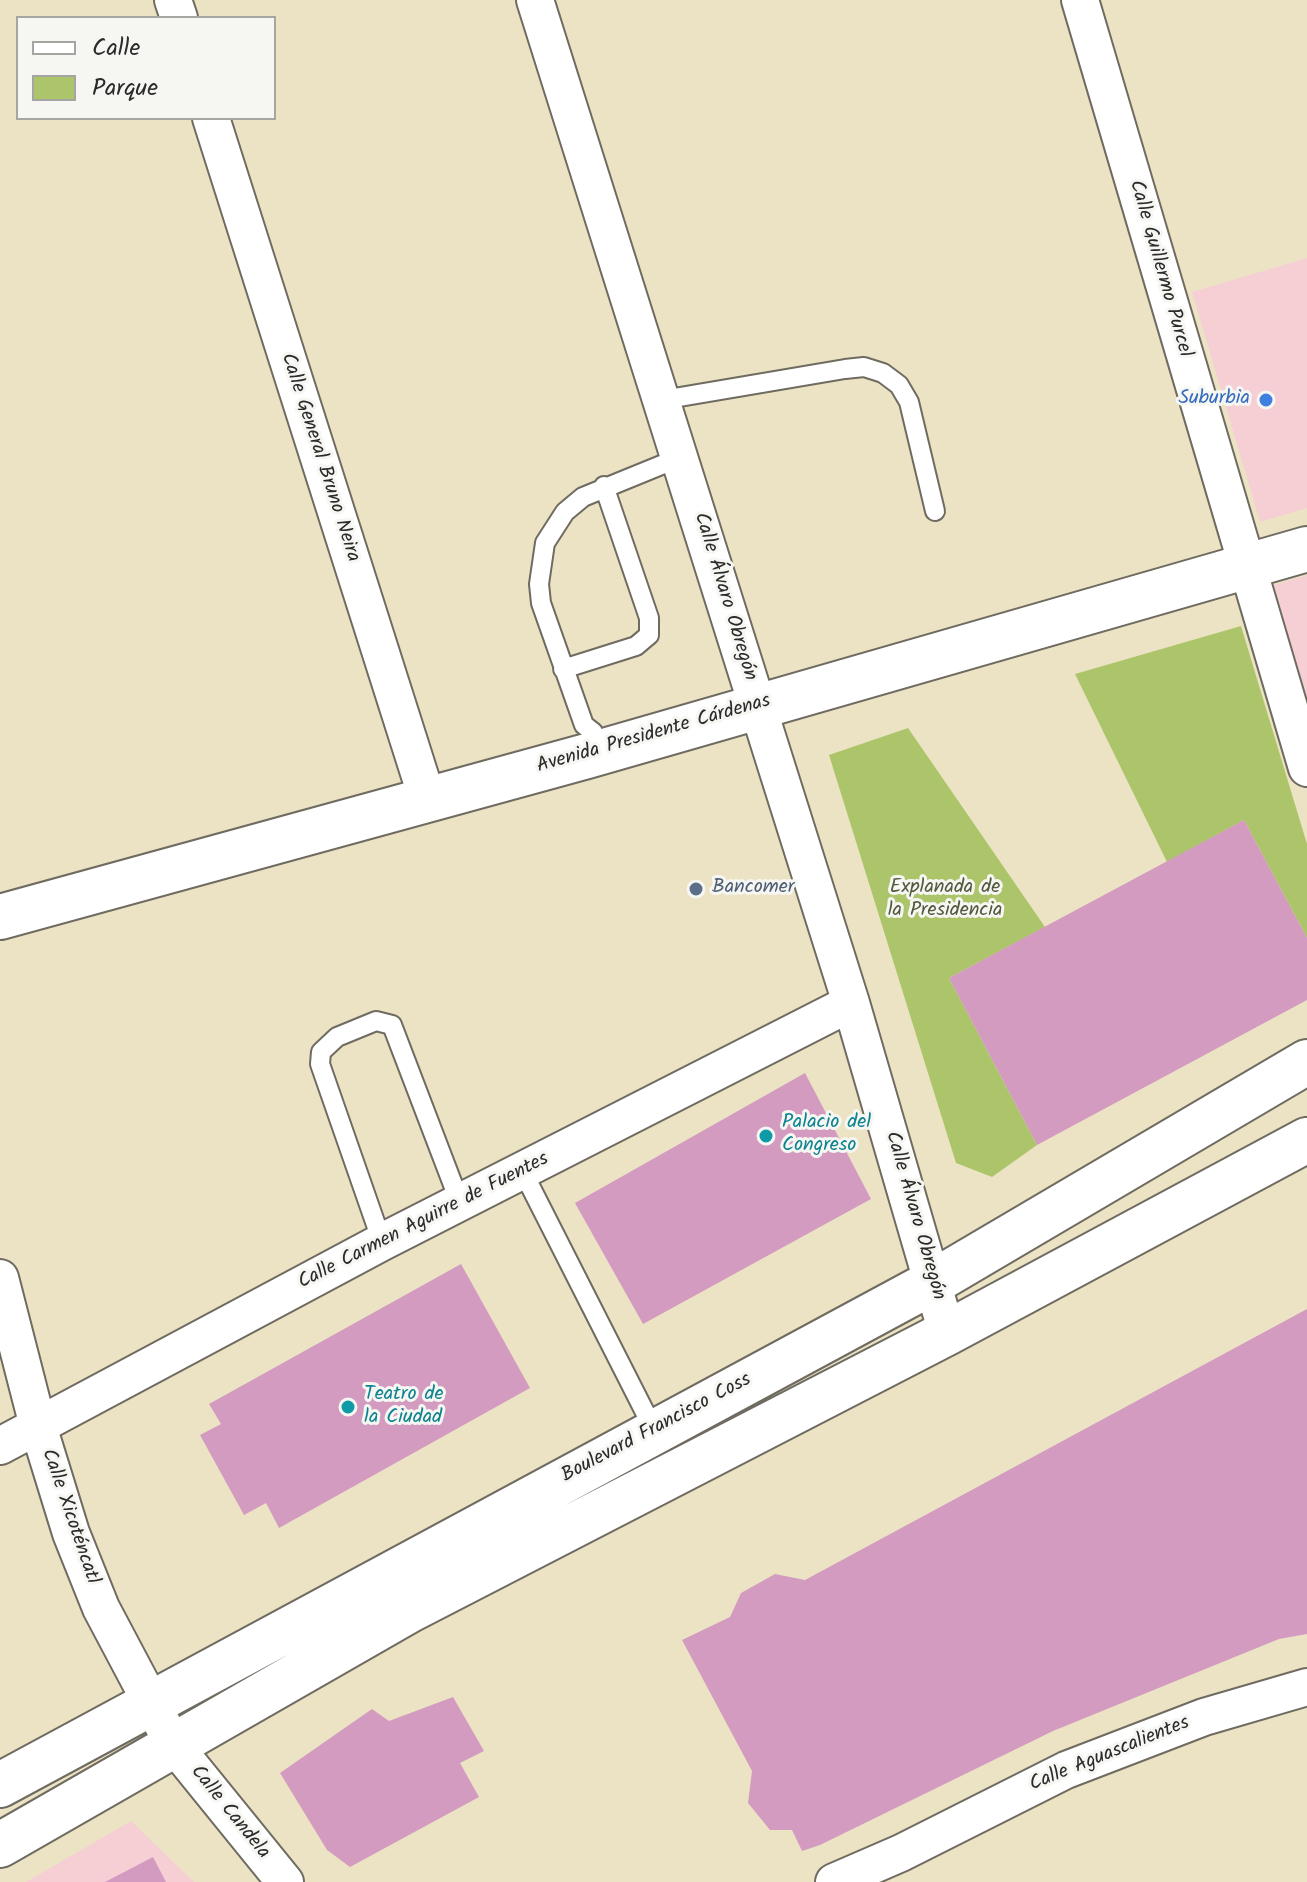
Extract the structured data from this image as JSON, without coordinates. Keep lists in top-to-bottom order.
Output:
{
  "streets": {
    "main road": ["Avenida Presidente Cárdenas", "Boulevard Francisco Coss"],
    "street": [
      "Calle Guillermo Purcel",
      "Calle General Bruno Neira",
      "Calle Álvaro Obregón",
      "Calle Carmen Aguirre de Fuentes",
      "Calle Xicoténcatl",
      "Calle Aguascalientes",
      "Calle Candela"
    ]
  },
  "crossings": [
    ["Calle Guillermo Purcel", "Avenida Presidente Cárdenas"],
    ["Calle General Bruno Neira", "Avenida Presidente Cárdenas"],
    ["Calle Álvaro Obregón", "Avenida Presidente Cárdenas"],
    ["Calle Álvaro Obregón", "Calle Carmen Aguirre de Fuentes"],
    ["Calle Álvaro Obregón", "Boulevard Francisco Coss"],
    ["Calle Carmen Aguirre de Fuentes", "Calle Xicoténcatl"],
    ["Boulevard Francisco Coss", "Calle Xicoténcatl"],
    ["Calle Xicoténcatl", "Calle Candela"]
  ],
  "parks": ["Explanada de la Presidencia"],
  "places": [
    "Suburbia",
    "Bancomer",
    "Palacio del Congreso",
    "Teatro de la Ciudad"
  ],
  "legend": ["Calle", "Parque"]
}
